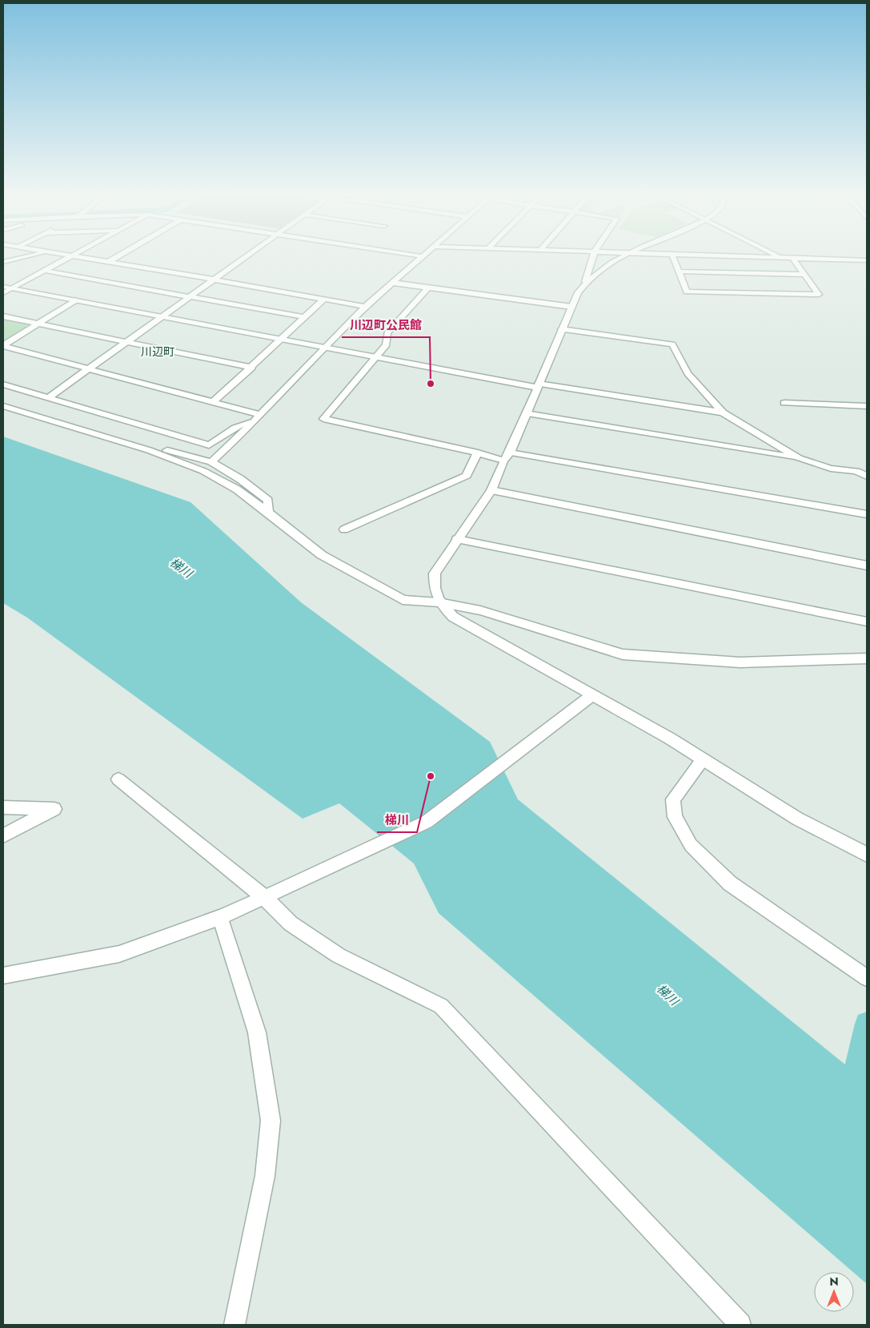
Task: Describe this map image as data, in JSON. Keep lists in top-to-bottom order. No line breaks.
{"districts":["川辺町"],"water":["梯川"],"places":["川辺町公民館","梯川"],"north":"top"}
